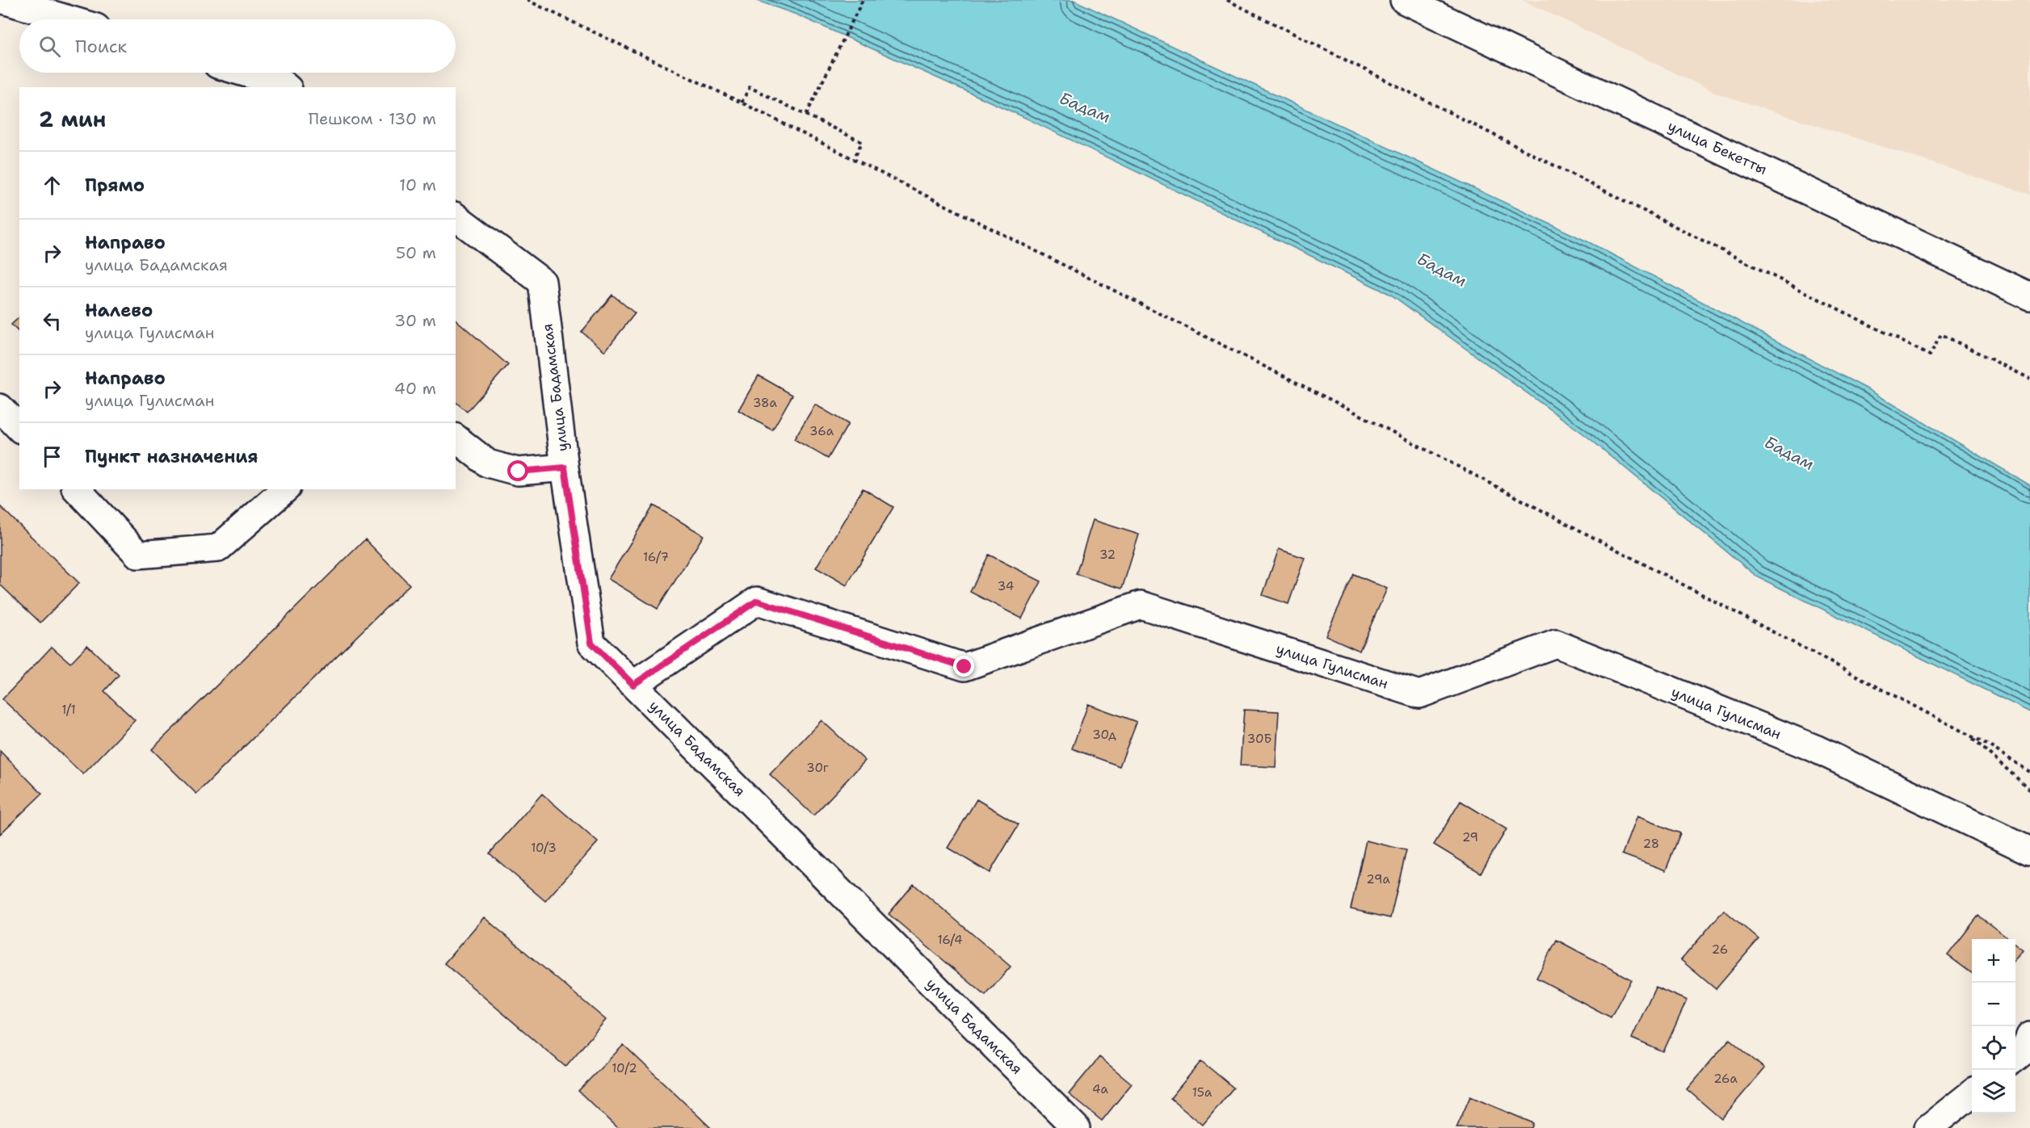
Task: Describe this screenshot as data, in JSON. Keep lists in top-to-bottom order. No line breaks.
{"streets":{"street":["улица Бекетты","улица Бадамская","улица Гулисман"]},"crossings":[["улица Бадамская","улица Гулисман"]],"water":["Бадам"],"house_numbers":["38а","36а","32","16/7","34","1/1","30д","30Б","30г","29","28","10/3","29а","16/4","26","10/2","26а","4а","15а"],"page":{"search":"Поиск","heading":["2 мин","Пешком · 130 m"],"list":[["Прямо","10 m"],["Направо","улица Бадамская","50 m"],["Налево","улица Гулисман","30 m"],["Направо","улица Гулисман","40 m"],"Пункт назначения"],"map_buttons":["+","−"]}}
